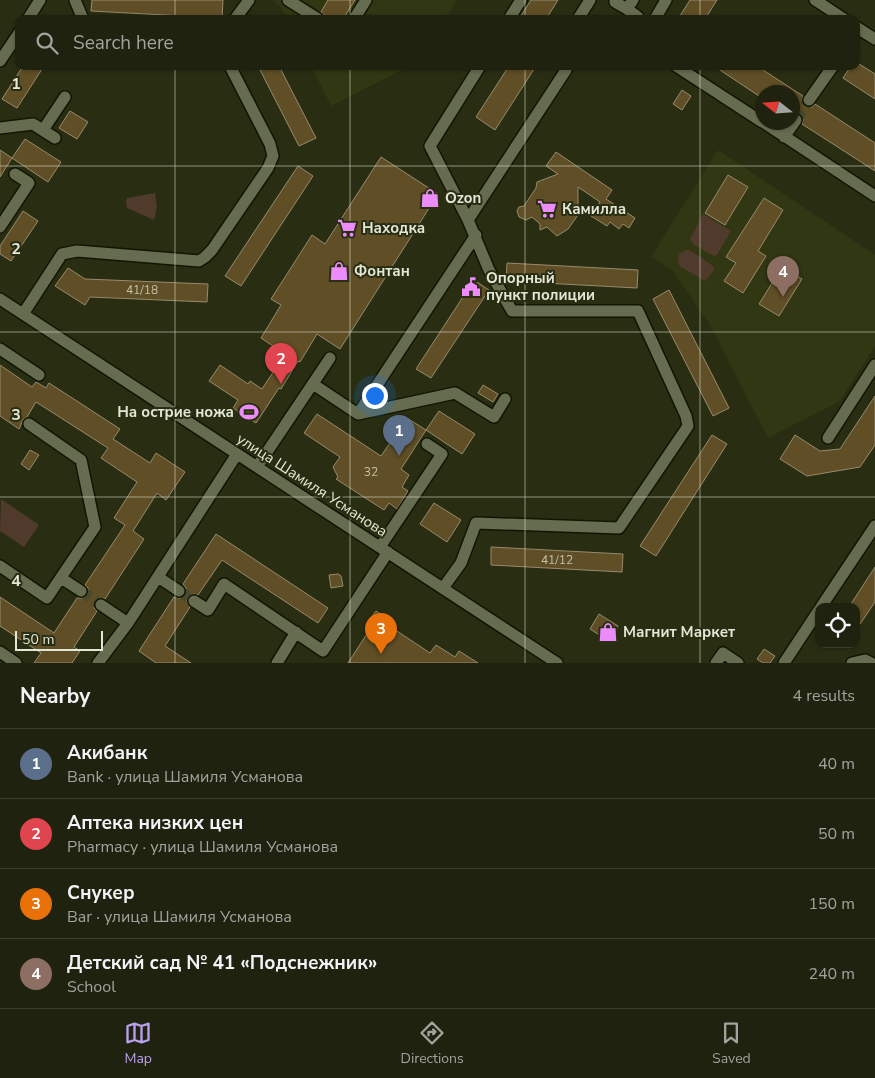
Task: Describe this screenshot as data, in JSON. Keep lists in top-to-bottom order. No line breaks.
{"streets":{"street":["улица Шамиля Усманова"]},"places":{"shop":["Ozon","Фонтан","Магнит Маркет"],"supermarket":["Камилла","Находка"],"public building":["Опорный пункт полиции"],"sports":["На острие ножа"]},"house_numbers":["41/18","32","41/12"],"scale_bar":"50 m","north":"left","page":{"search":"Search here","pins":["4","2","1","3"],"scale":"50 m","heading":["Nearby","4 results"],"list":[{"mark":"1","name":"Акибанк","note":"Bank · улица Шамиля Усманова","value":"40 m"},{"mark":"2","name":"Аптека низких цен","note":"Pharmacy · улица Шамиля Усманова","value":"50 m"},{"mark":"3","name":"Снукер","note":"Bar · улица Шамиля Усманова","value":"150 m"},{"mark":"4","name":"Детский сад № 41 «Подснежник»","note":"School","value":"240 m"}],"nav":["Map","Directions","Saved"]},"grid":{"rows":["1","2","3","4"]}}
